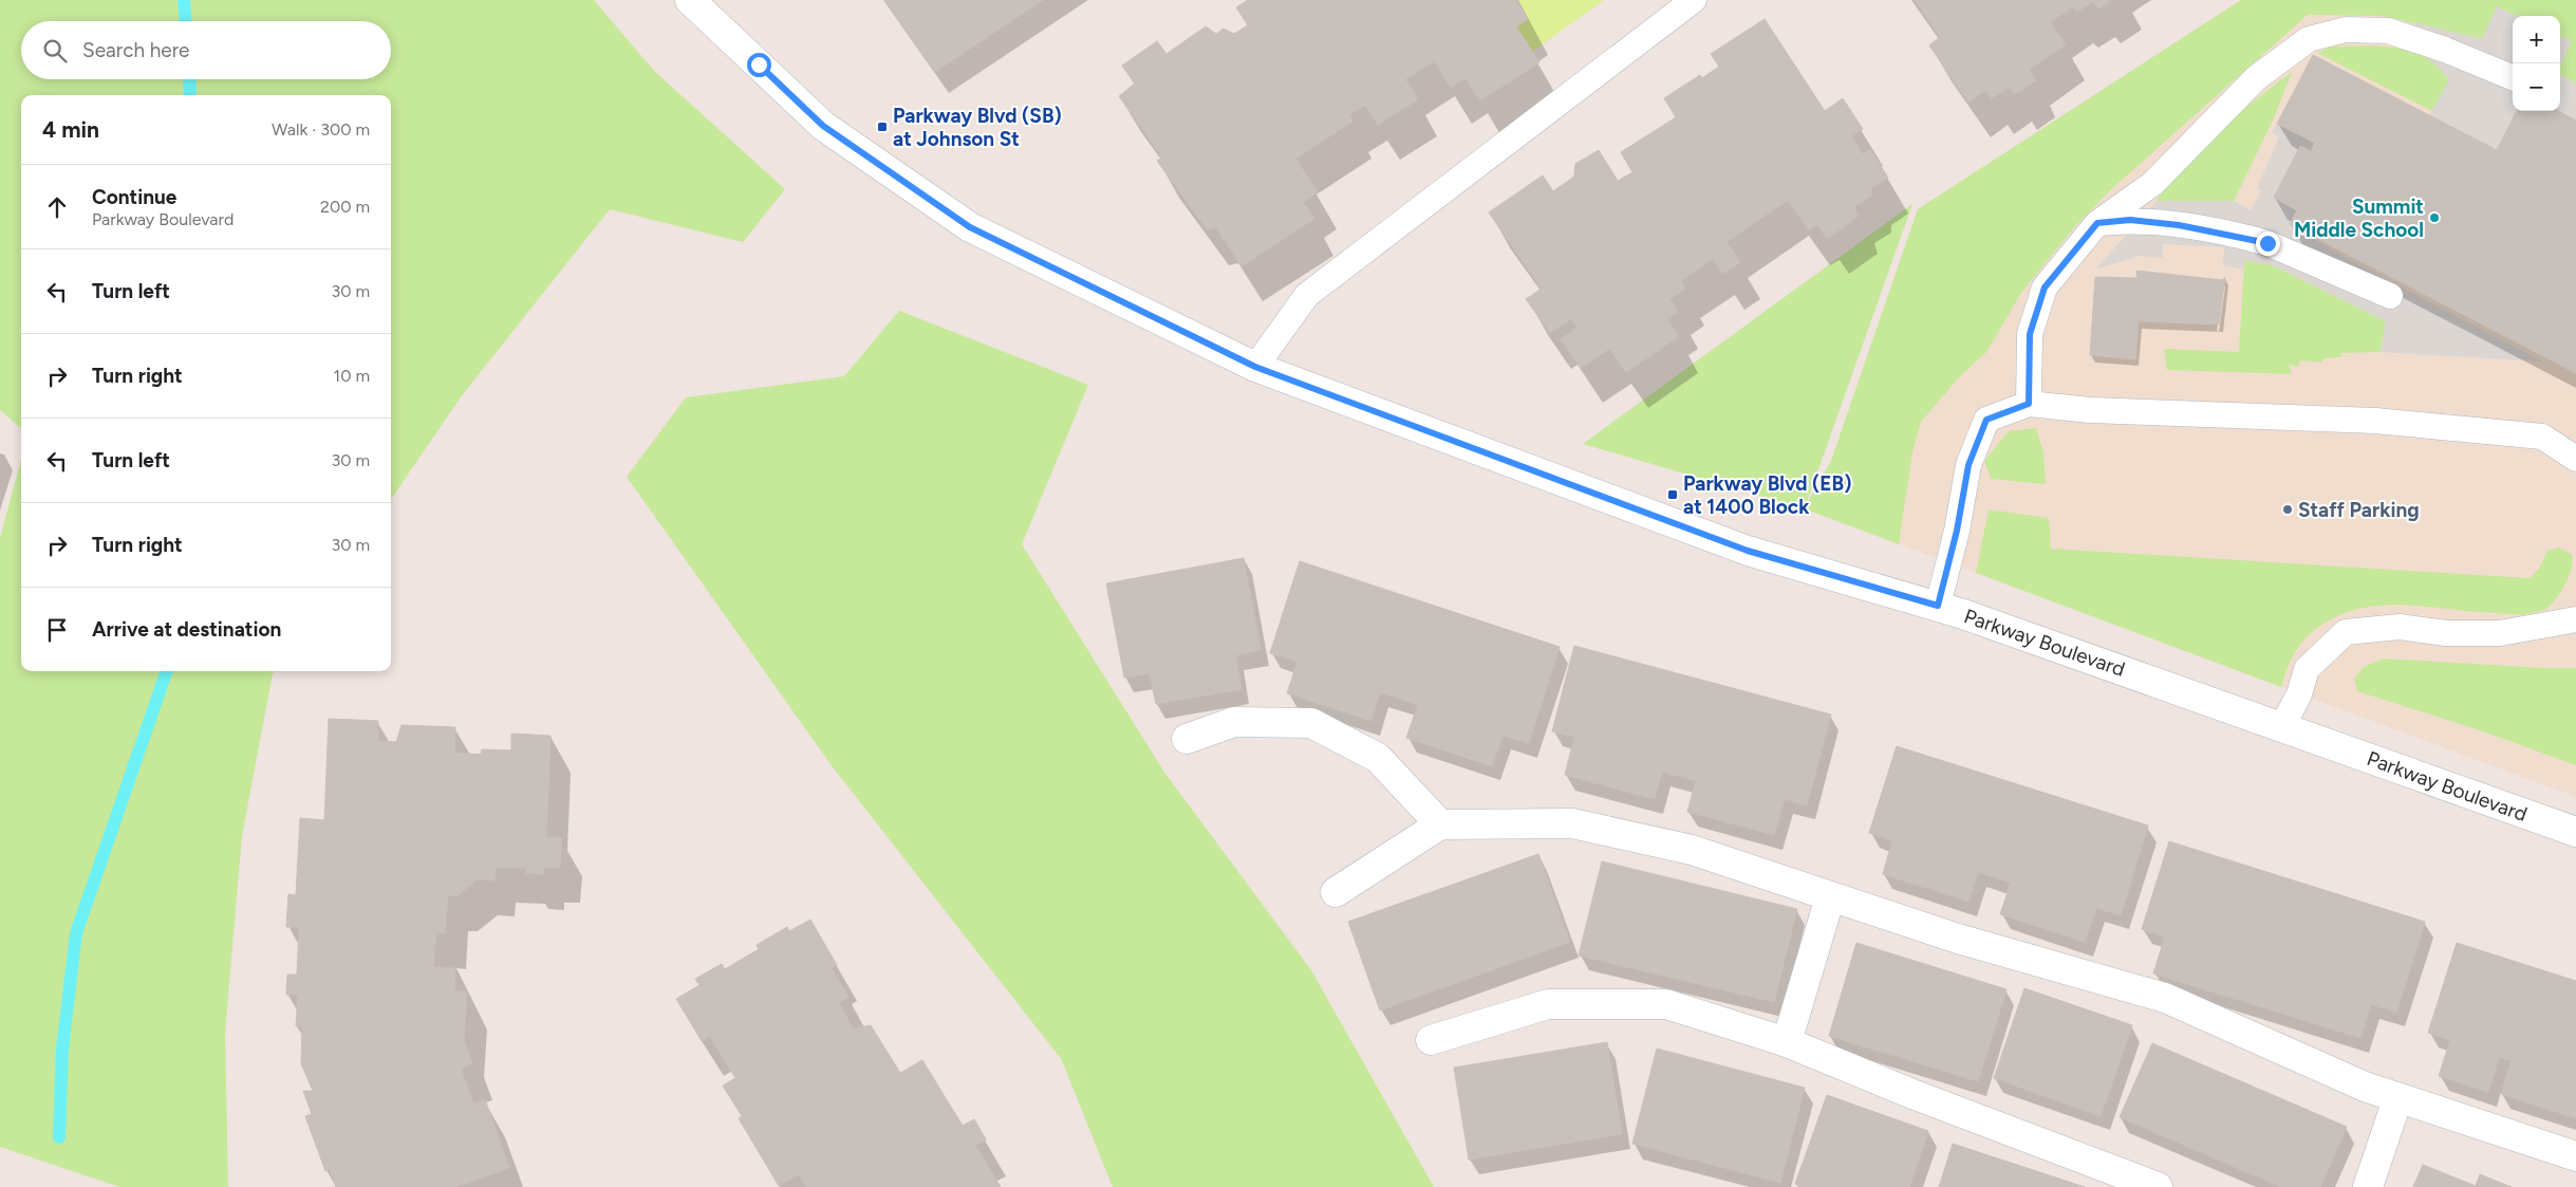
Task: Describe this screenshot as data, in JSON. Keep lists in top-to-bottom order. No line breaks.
{"streets":{"street":["Parkway Boulevard"]},"places":{"transit":["Parkway Blvd (SB) at Johnson St","Parkway Blvd (EB) at 1400 Block"],"other":["Summit Middle School","Staff Parking"]},"page":{"map_buttons":["+","−"],"search":"Search here","heading":["4 min","Walk · 300 m"],"list":[["Continue","Parkway Boulevard","200 m"],["Turn left","30 m"],["Turn right","10 m"],["Turn left","30 m"],["Turn right","30 m"],"Arrive at destination"]}}
